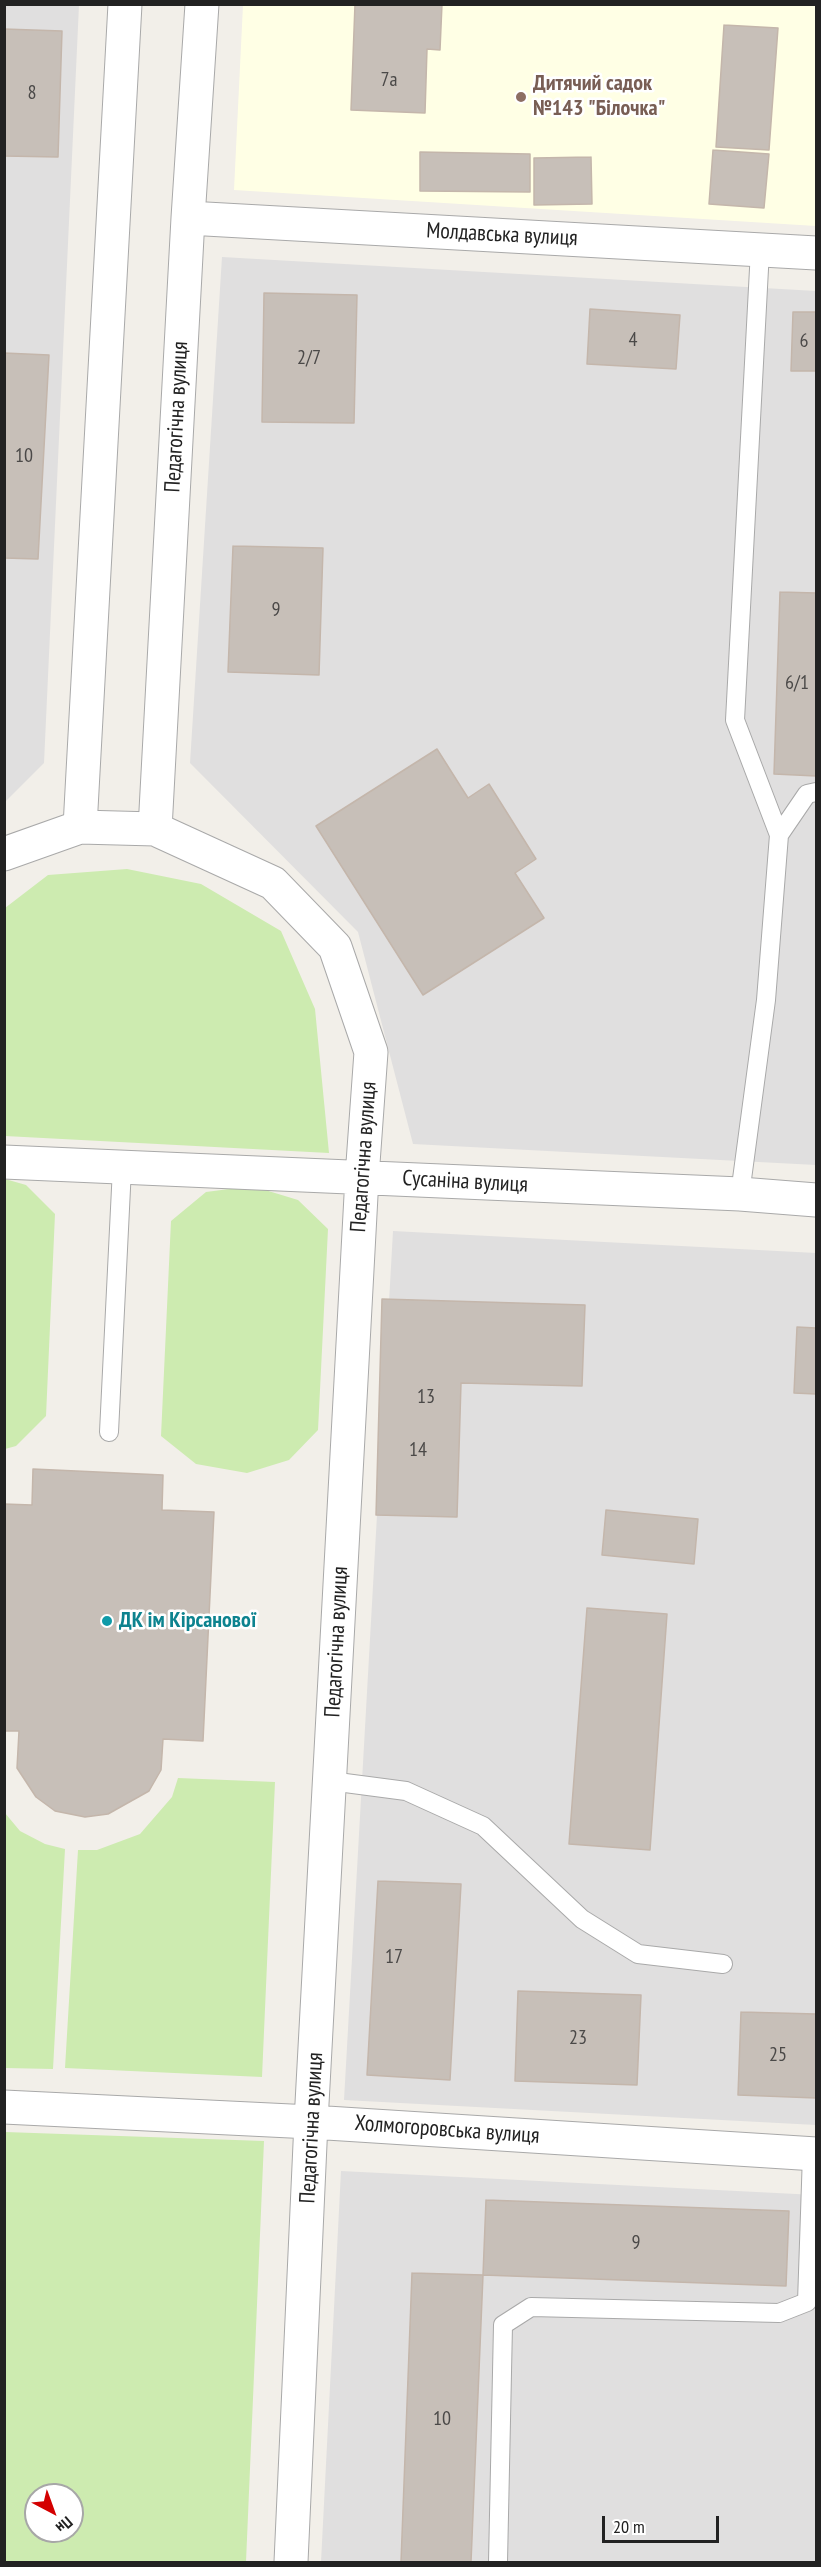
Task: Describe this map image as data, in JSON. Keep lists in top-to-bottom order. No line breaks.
{"streets":{"street":["Молдавська вулиця","Педагогічна вулиця","Сусаніна вулиця","Холмогоровська вулиця"]},"crossings":[["Молдавська вулиця","Педагогічна вулиця"],["Педагогічна вулиця","Сусаніна вулиця"],["Педагогічна вулиця","Холмогоровська вулиця"]],"places":["Дитячий садок №143 \"Білочка\"","ДК ім Кірсанової"],"house_numbers":["7а","8","4","6","2/7","10","9","6/1","13","14","17","23","25","9","10"],"scale_bar":"20 m","north":"bottom right"}
